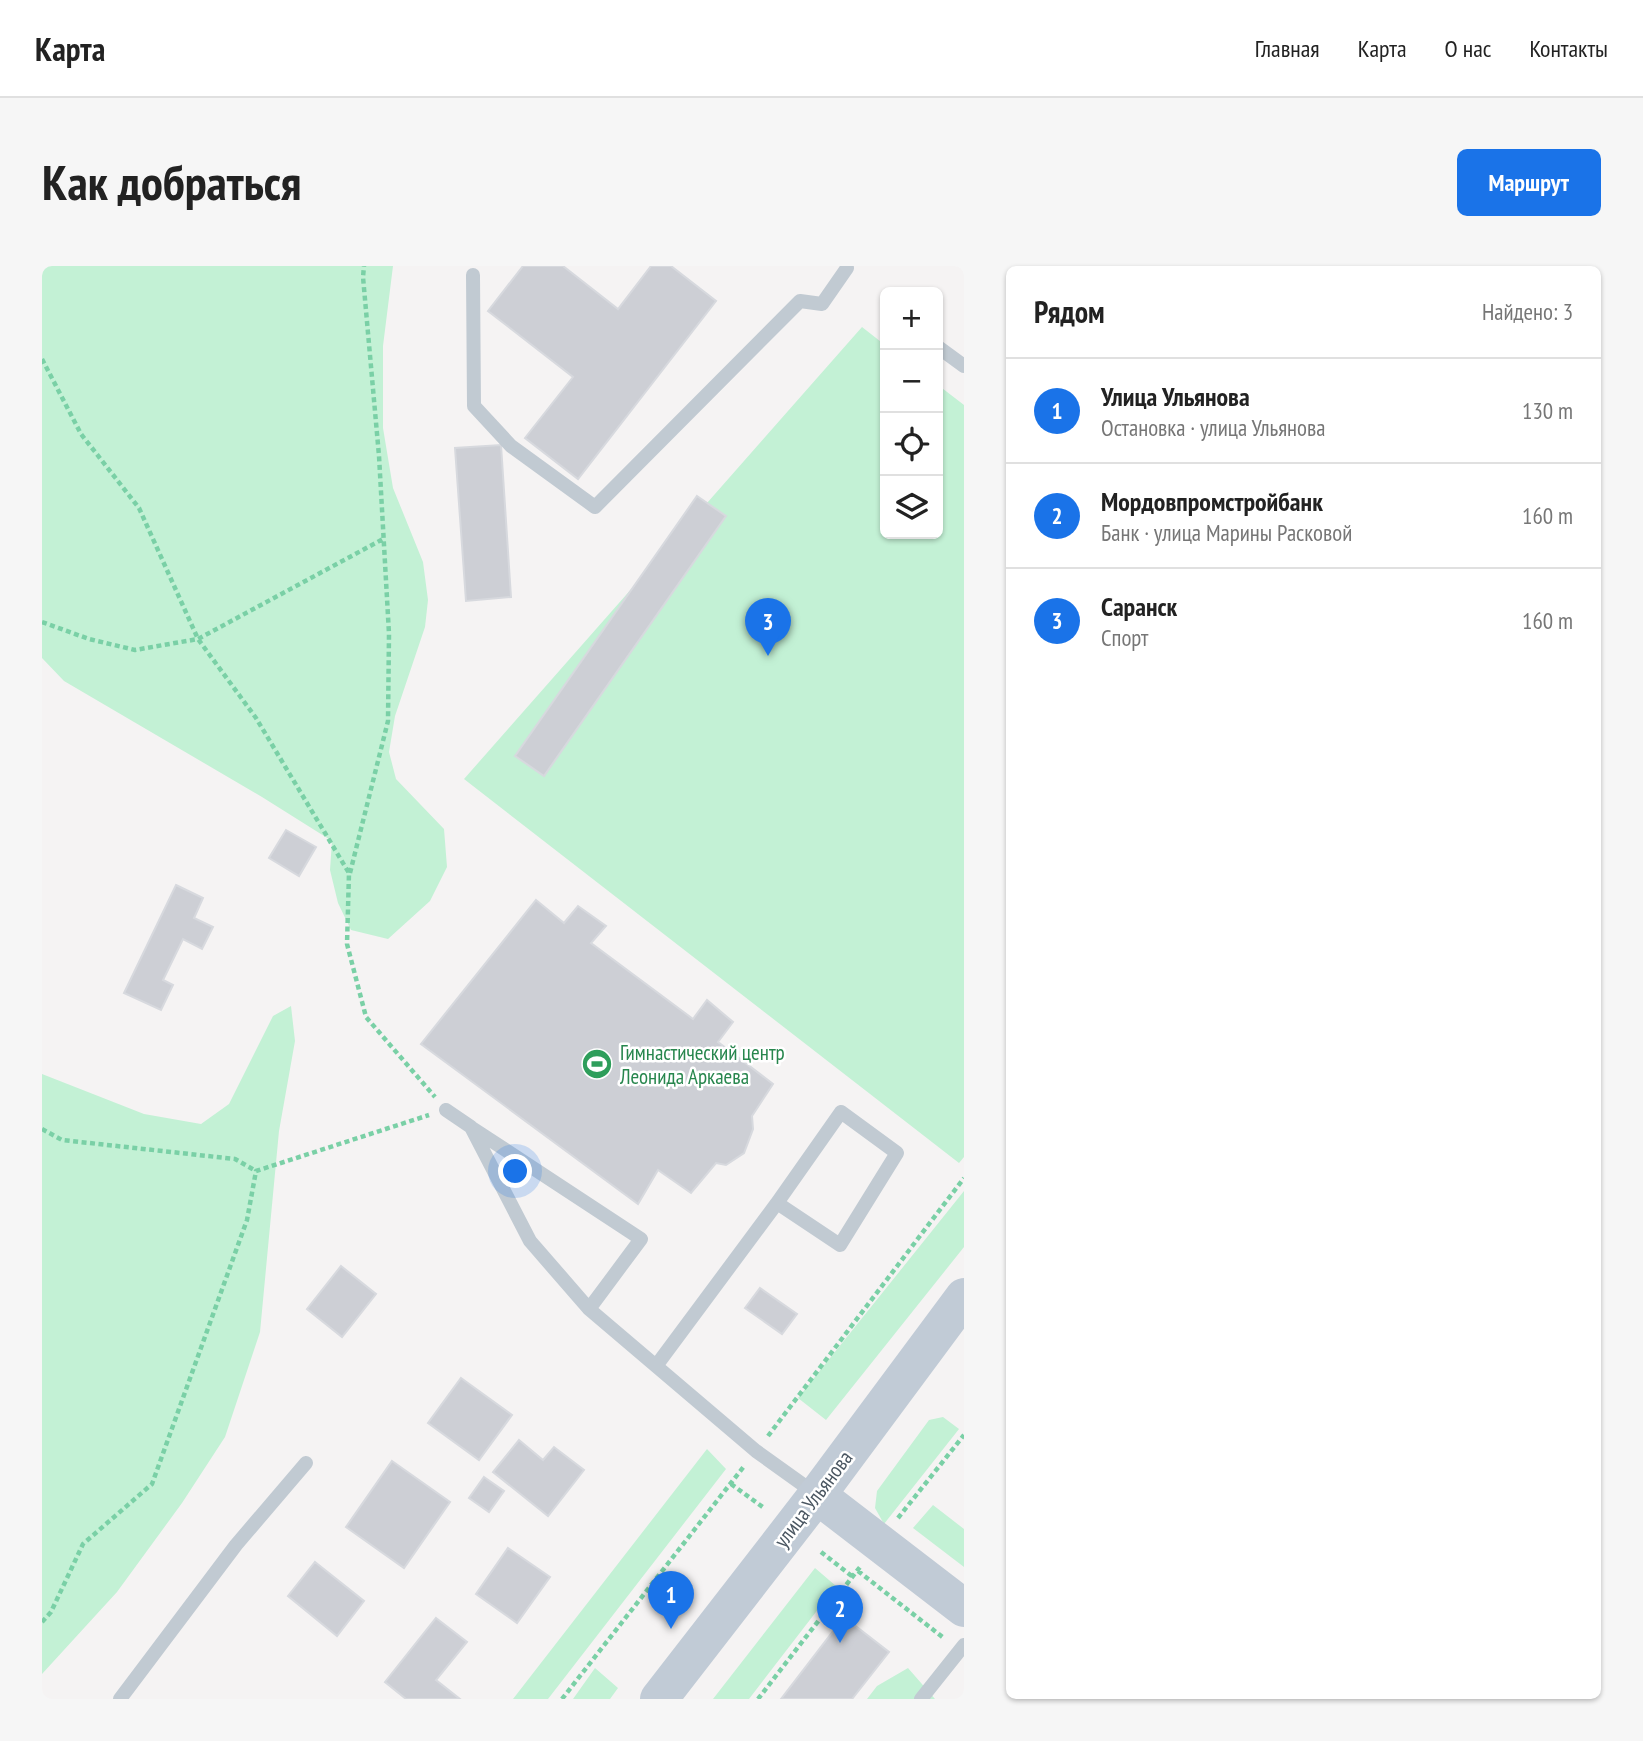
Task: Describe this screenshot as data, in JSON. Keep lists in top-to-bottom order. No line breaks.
{"streets":{"main road":["улица Ульянова"]},"places":{"sports":["Гимнастический центр Леонида Аркаева"]},"page":{"header":"Карта","nav":["Главная","Карта","О нас","Контакты"],"buttons":"Маршрут","title":"Как добраться","heading":["Рядом","Найдено: 3"],"map_buttons":["+","−"],"list":[{"mark":"1","name":"Улица Ульянова","note":"Остановка · улица Ульянова","value":"130 m"},{"mark":"2","name":"Мордовпромстройбанк","note":"Банк · улица Марины Расковой","value":"160 m"},{"mark":"3","name":"Саранск","note":"Спорт","value":"160 m"}],"pins":["3","1","2"]}}
